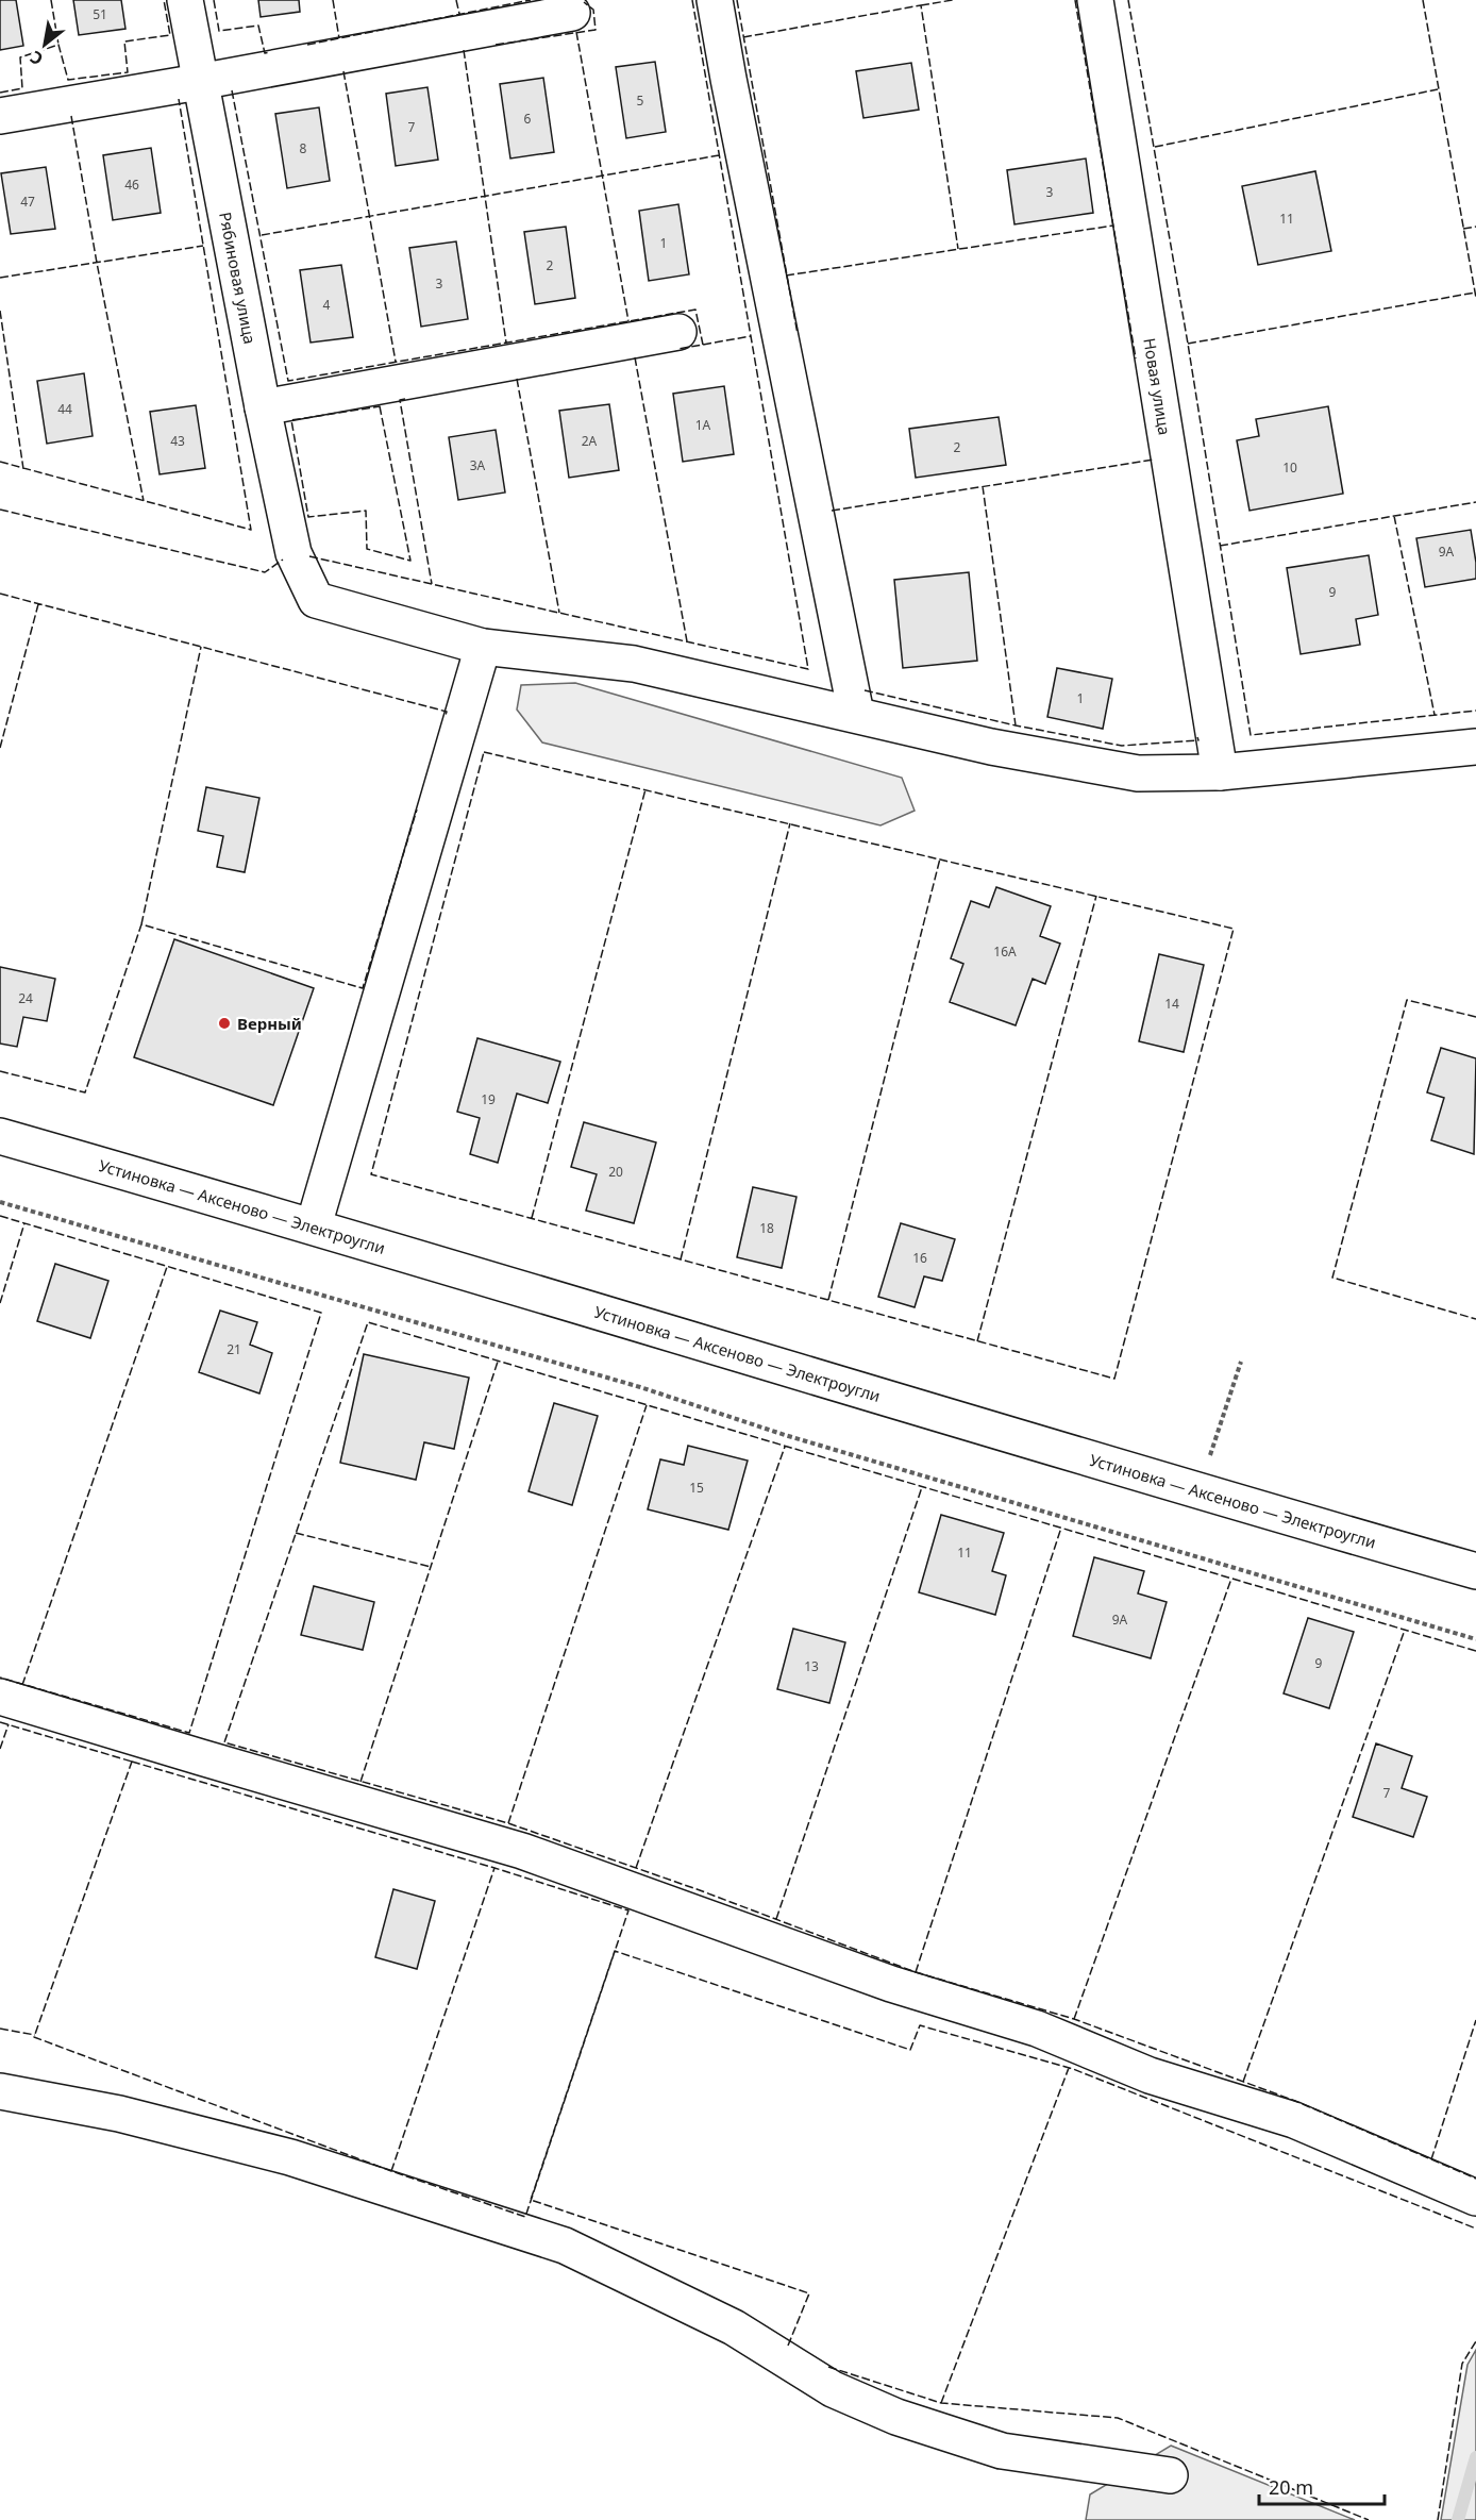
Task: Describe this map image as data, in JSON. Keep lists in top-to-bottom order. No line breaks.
{"streets":{"street":["Рябиновая улица","Новая улица","Устиновка — Аксеново — Электроугли"]},"crossings":[["Рябиновая улица","Новая улица"]],"places":["Верный"],"house_numbers":["51","5","6","7","8","46","3","47","11","1","2","3","4","44","1А","43","2А","2","3А","10","9А","9","1","16А","24","14","19","20","18","16","21","15","11","9А","9","13","7"],"scale_bar":"20 m","north":"bottom left"}
